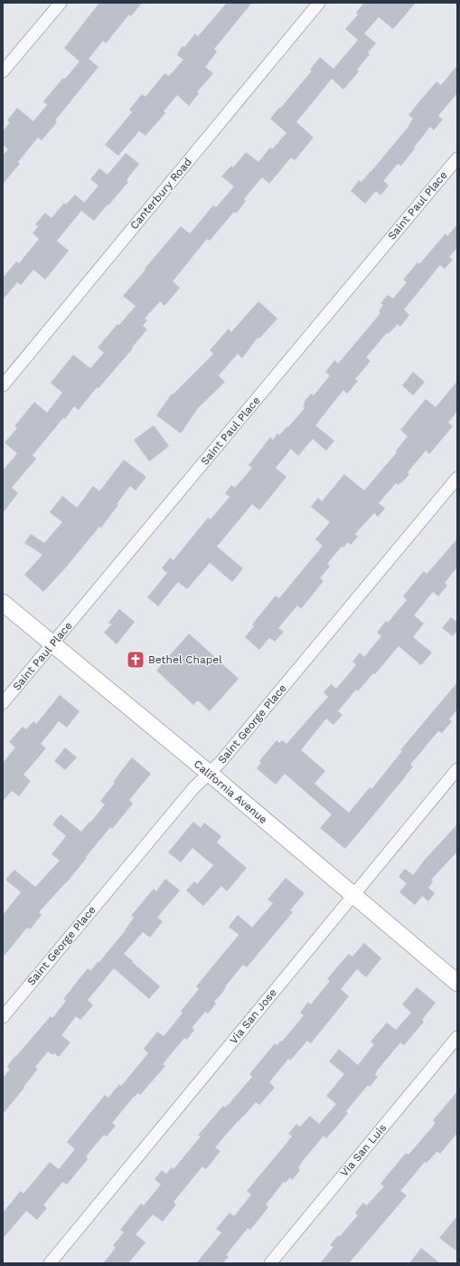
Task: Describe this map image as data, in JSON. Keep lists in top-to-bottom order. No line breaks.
{"streets":{"main road":["California Avenue"],"street":["Canterbury Road","Saint Paul Place","Saint George Place","Via San Jose","Via San Luis"]},"crossings":[["Saint Paul Place","California Avenue"],["Saint George Place","California Avenue"],["California Avenue","Via San Jose"]],"places":{"church":["Bethel Chapel"]}}
